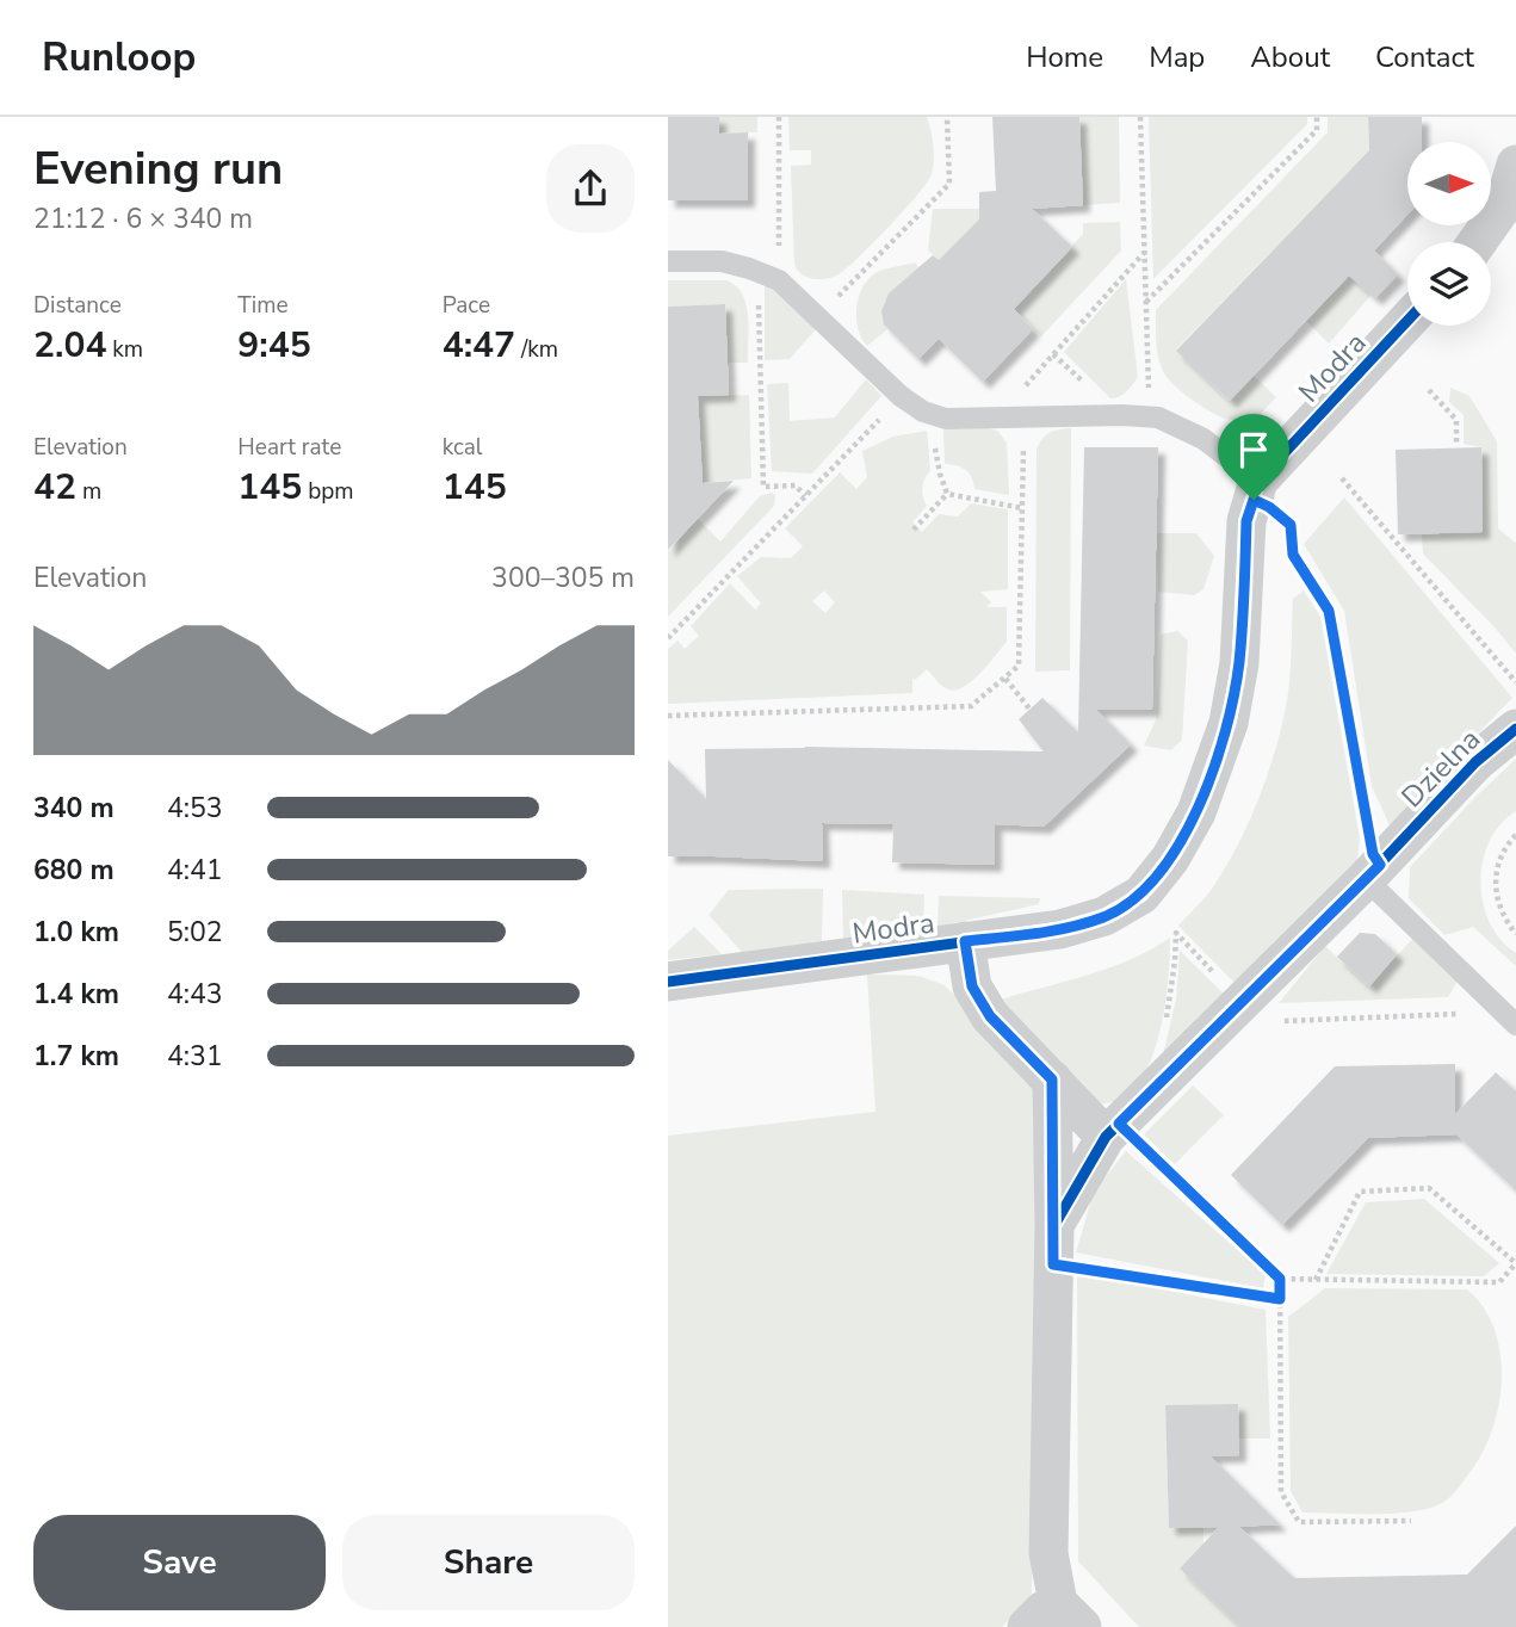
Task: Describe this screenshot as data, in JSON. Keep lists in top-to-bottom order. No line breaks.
{"streets":{"street":["Modra","Dzielna"]},"north":"right","page":{"header":"Runloop","nav":["Home","Map","About","Contact"],"heading":["Evening run","21:12 · 6 × 340 m"],"stats":[["Distance","2.04 km"],["Time","9:45"],["Pace","4:47 /km"],["Elevation","42 m"],["Heart rate","145 bpm"],["kcal","145"]],"chart":["Elevation","300–305 m"],"list":[{"name":"340 m","note":"4:53"},{"name":"680 m","note":"4:41"},{"name":"1.0 km","note":"5:02"},{"name":"1.4 km","note":"4:43"},{"name":"1.7 km","note":"4:31"}],"buttons":["Save","Share"]}}
